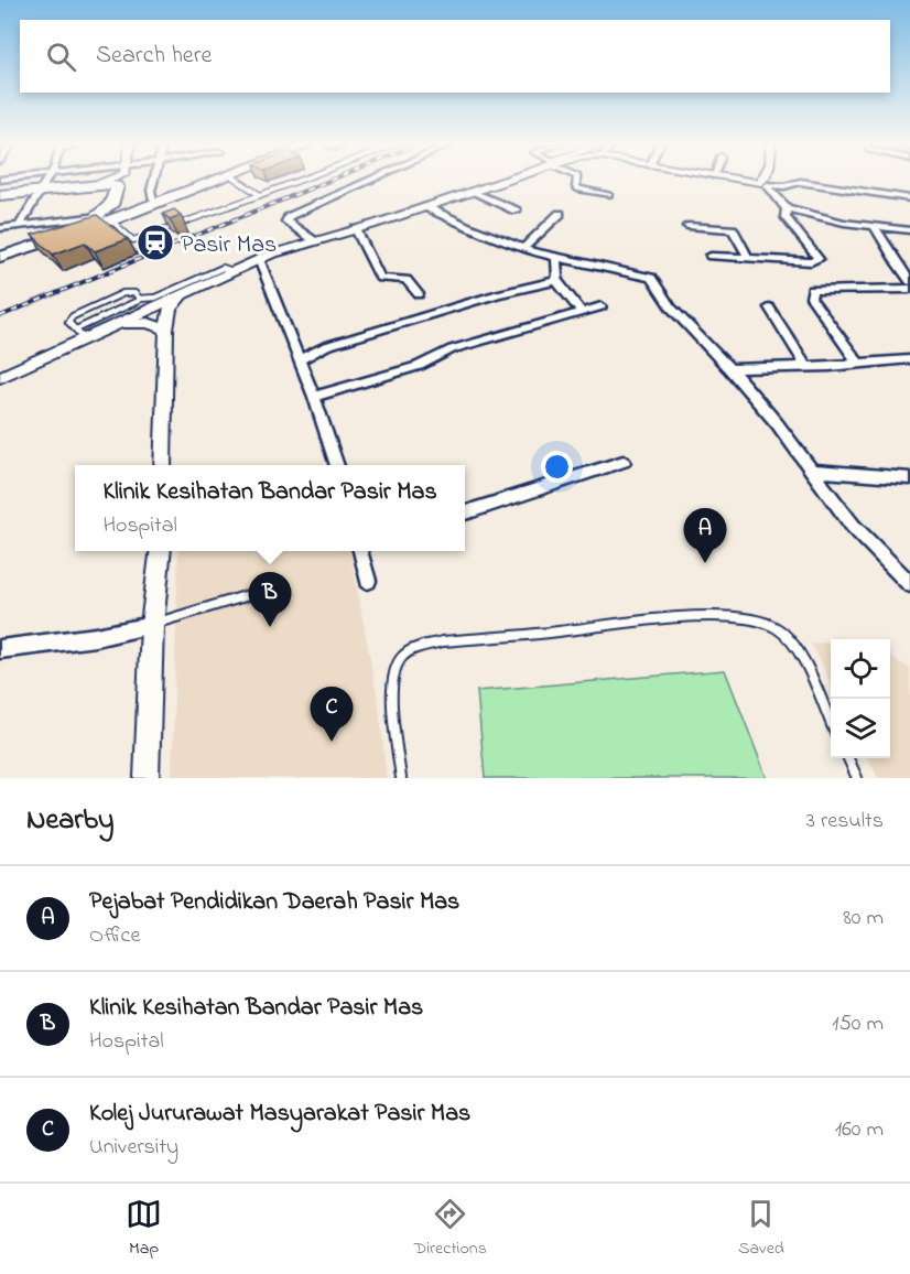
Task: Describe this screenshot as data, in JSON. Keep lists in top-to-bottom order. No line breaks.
{"places":{"station":["Pasir Mas"]},"page":{"search":"Search here","popup":["Klinik Kesihatan Bandar Pasir Mas","Hospital"],"pins":["A","B","C"],"heading":["Nearby","3 results"],"list":[{"mark":"A","name":"Pejabat Pendidikan Daerah Pasir Mas","note":"Office","value":"80 m"},{"mark":"B","name":"Klinik Kesihatan Bandar Pasir Mas","note":"Hospital","value":"150 m"},{"mark":"C","name":"Kolej Jururawat Masyarakat Pasir Mas","note":"University","value":"160 m"}],"nav":["Map","Directions","Saved"]}}
